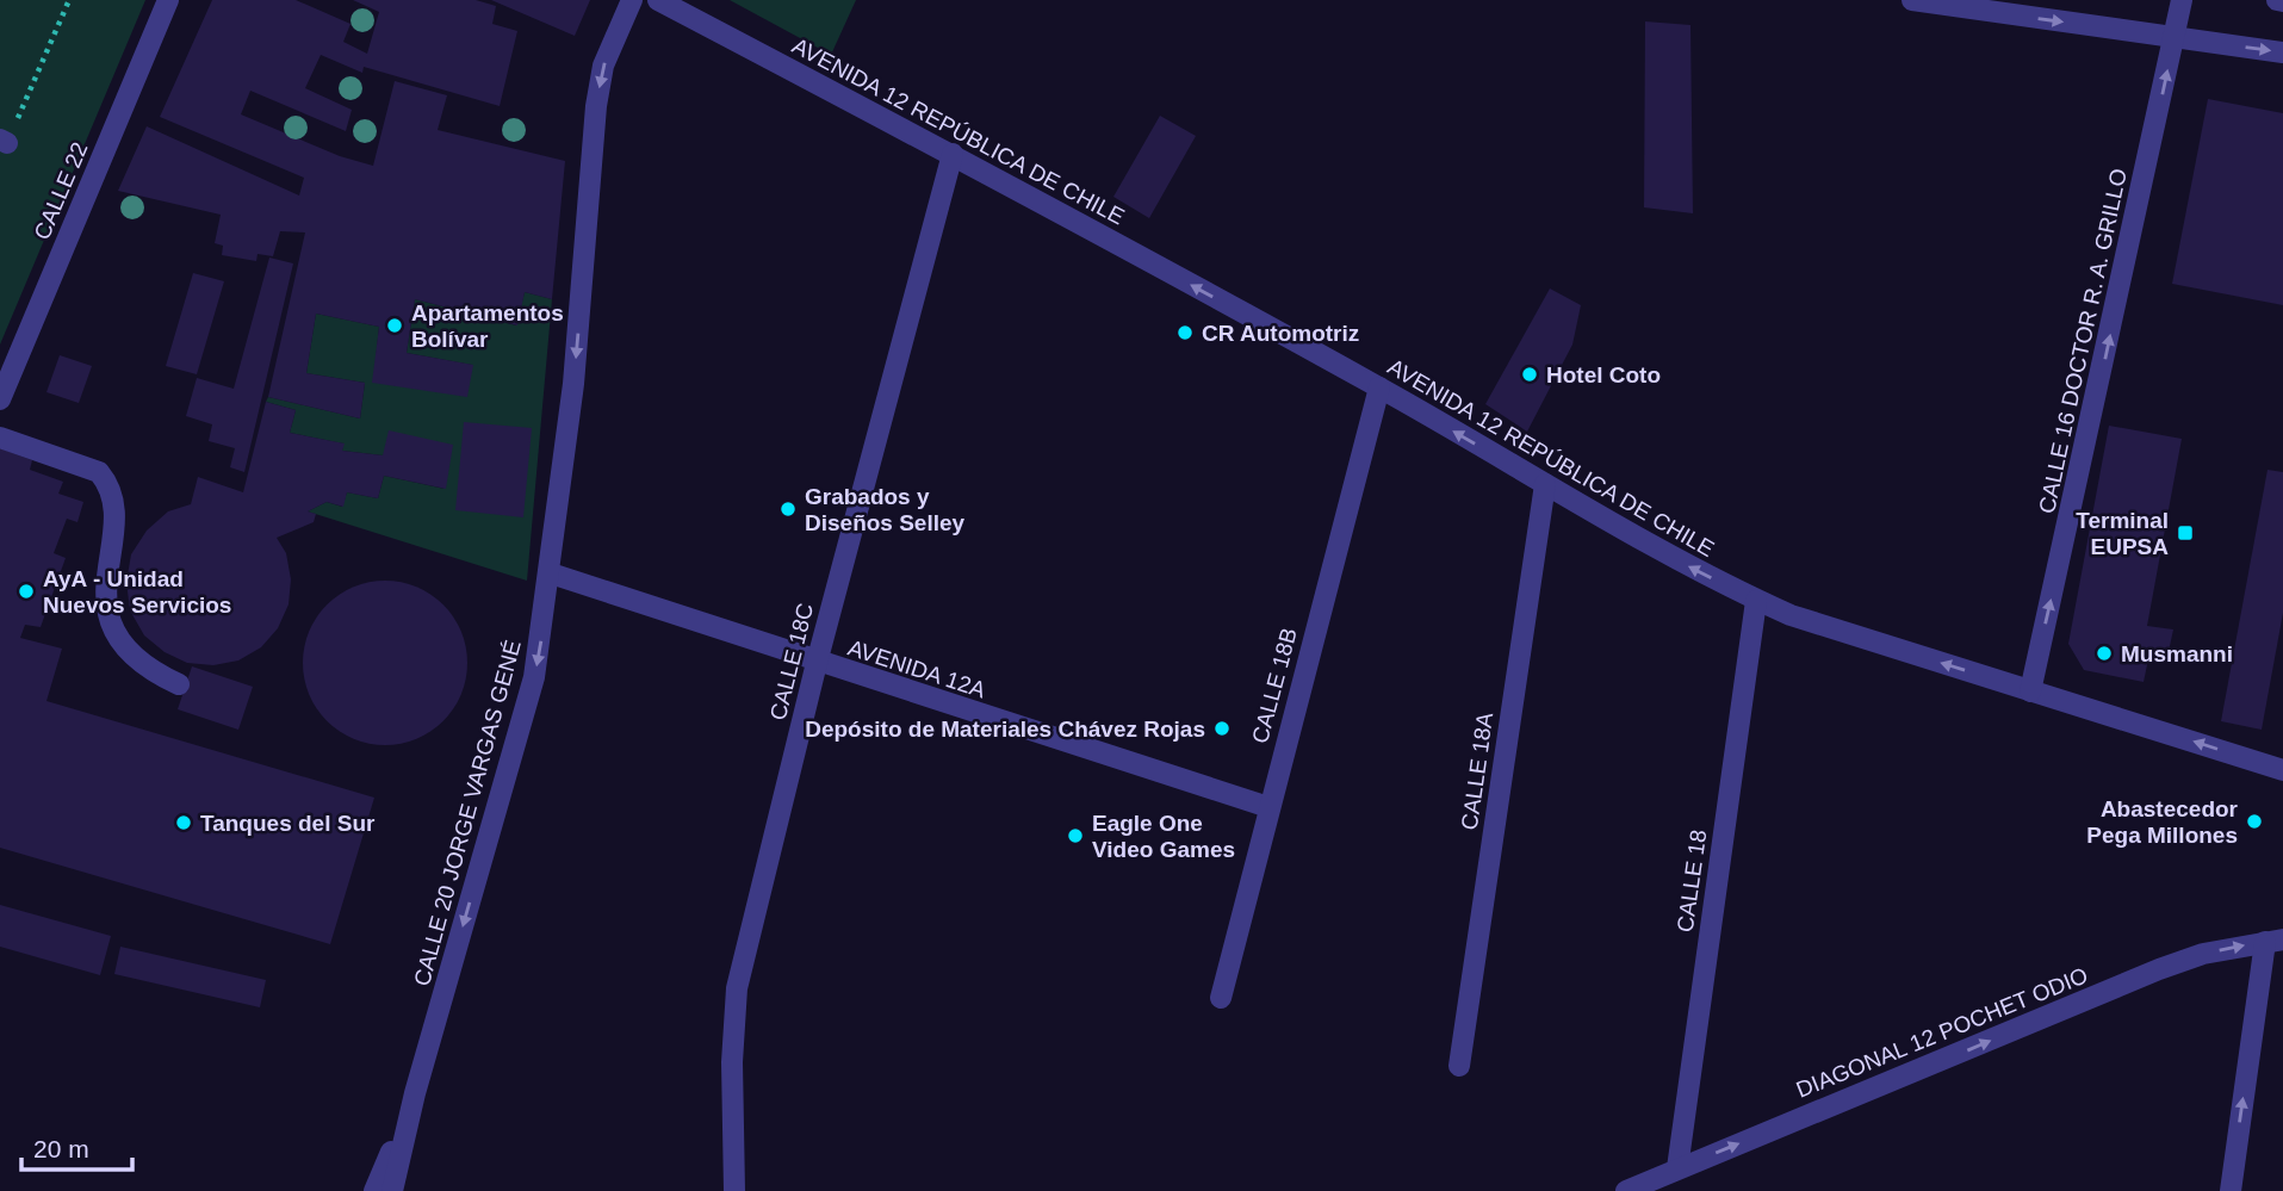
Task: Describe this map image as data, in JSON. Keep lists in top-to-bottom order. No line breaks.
{"streets":{"street":["AVENIDA 12 REPÚBLICA DE CHILE","CALLE 22","CALLE 16 DOCTOR R. A. GRILLO","CALLE 18C","AVENIDA 12A","CALLE 18B","CALLE 18A","CALLE 20 JORGE VARGAS GENÉ","CALLE 18","DIAGONAL 12 POCHET ODIO"]},"crossings":[["AVENIDA 12 REPÚBLICA DE CHILE","CALLE 16 DOCTOR R. A. GRILLO"],["AVENIDA 12 REPÚBLICA DE CHILE","CALLE 18C"],["AVENIDA 12 REPÚBLICA DE CHILE","CALLE 18B"],["AVENIDA 12 REPÚBLICA DE CHILE","CALLE 18A"],["AVENIDA 12 REPÚBLICA DE CHILE","CALLE 18"],["CALLE 18C","AVENIDA 12A"],["AVENIDA 12A","CALLE 18B"],["AVENIDA 12A","CALLE 20 JORGE VARGAS GENÉ"],["CALLE 18","DIAGONAL 12 POCHET ODIO"]],"one_way":["AVENIDA 12 REPÚBLICA DE CHILE","CALLE 16 DOCTOR R. A. GRILLO","CALLE 20 JORGE VARGAS GENÉ","DIAGONAL 12 POCHET ODIO"],"places":{"other":["Apartamentos Bolívar","CR Automotriz","Hotel Coto","Grabados y Diseños Selley","AyA - Unidad Nuevos Servicios","Musmanni","Depósito de Materiales Chávez Rojas","Abastecedor Pega Millones","Tanques del Sur","Eagle One Video Games"],"transit":["Terminal EUPSA"]},"scale_bar":"20 m"}
